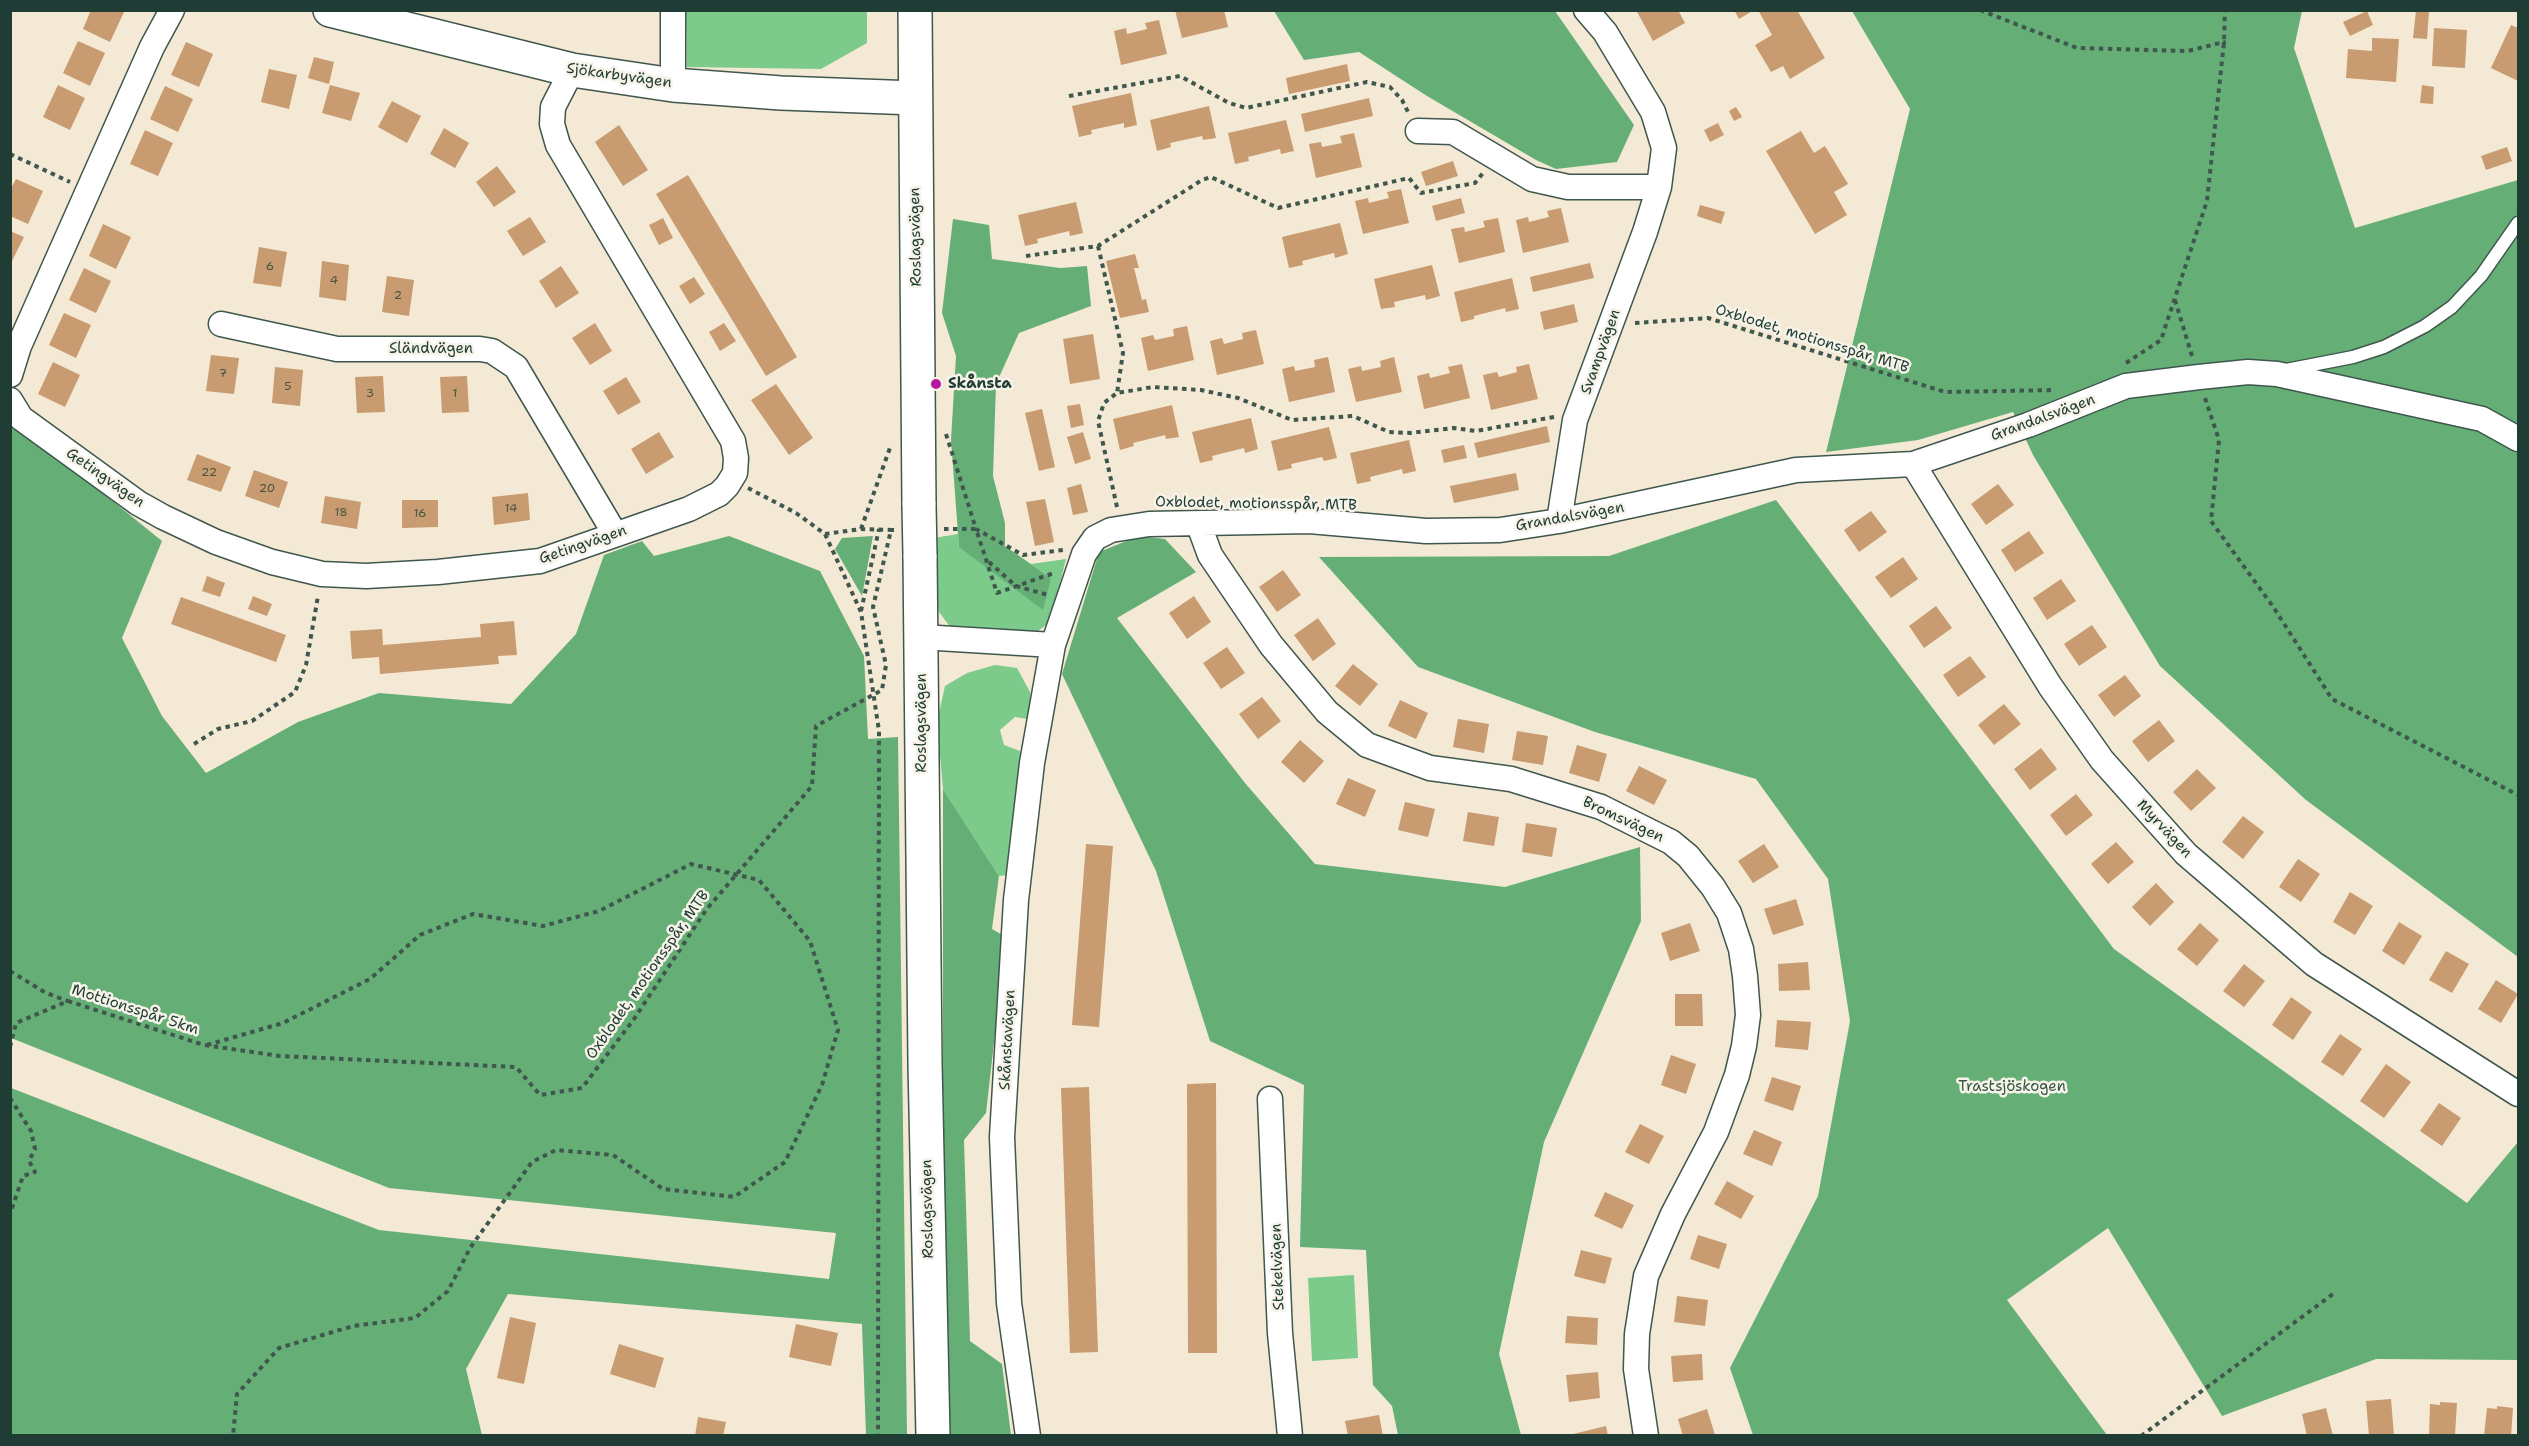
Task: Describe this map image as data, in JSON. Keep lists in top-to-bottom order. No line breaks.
{"streets":{"main road":["Sjökarbyvägen","Roslagsvägen"],"street":["Sländvägen","Svampvägen","Grandalsvägen","Getingvägen","Bromsvägen","Myrvägen","Skånstavägen","Stekelvägen"],"path":["Oxblodet, motionsspår, MTB","Mottionsspår 5km"]},"crossings":[["Sjökarbyvägen","Roslagsvägen"],["Oxblodet, motionsspår, MTB","Svampvägen"],["Oxblodet, motionsspår, MTB","Mottionsspår 5km"],["Sländvägen","Getingvägen"],["Svampvägen","Grandalsvägen"],["Grandalsvägen","Bromsvägen"],["Grandalsvägen","Myrvägen"],["Grandalsvägen","Skånstavägen"]],"parks":["Trastsjöskogen"],"places":["Skånsta"],"house_numbers":["6","4","2","7","5","3","1","22","20","14","18","16"]}
